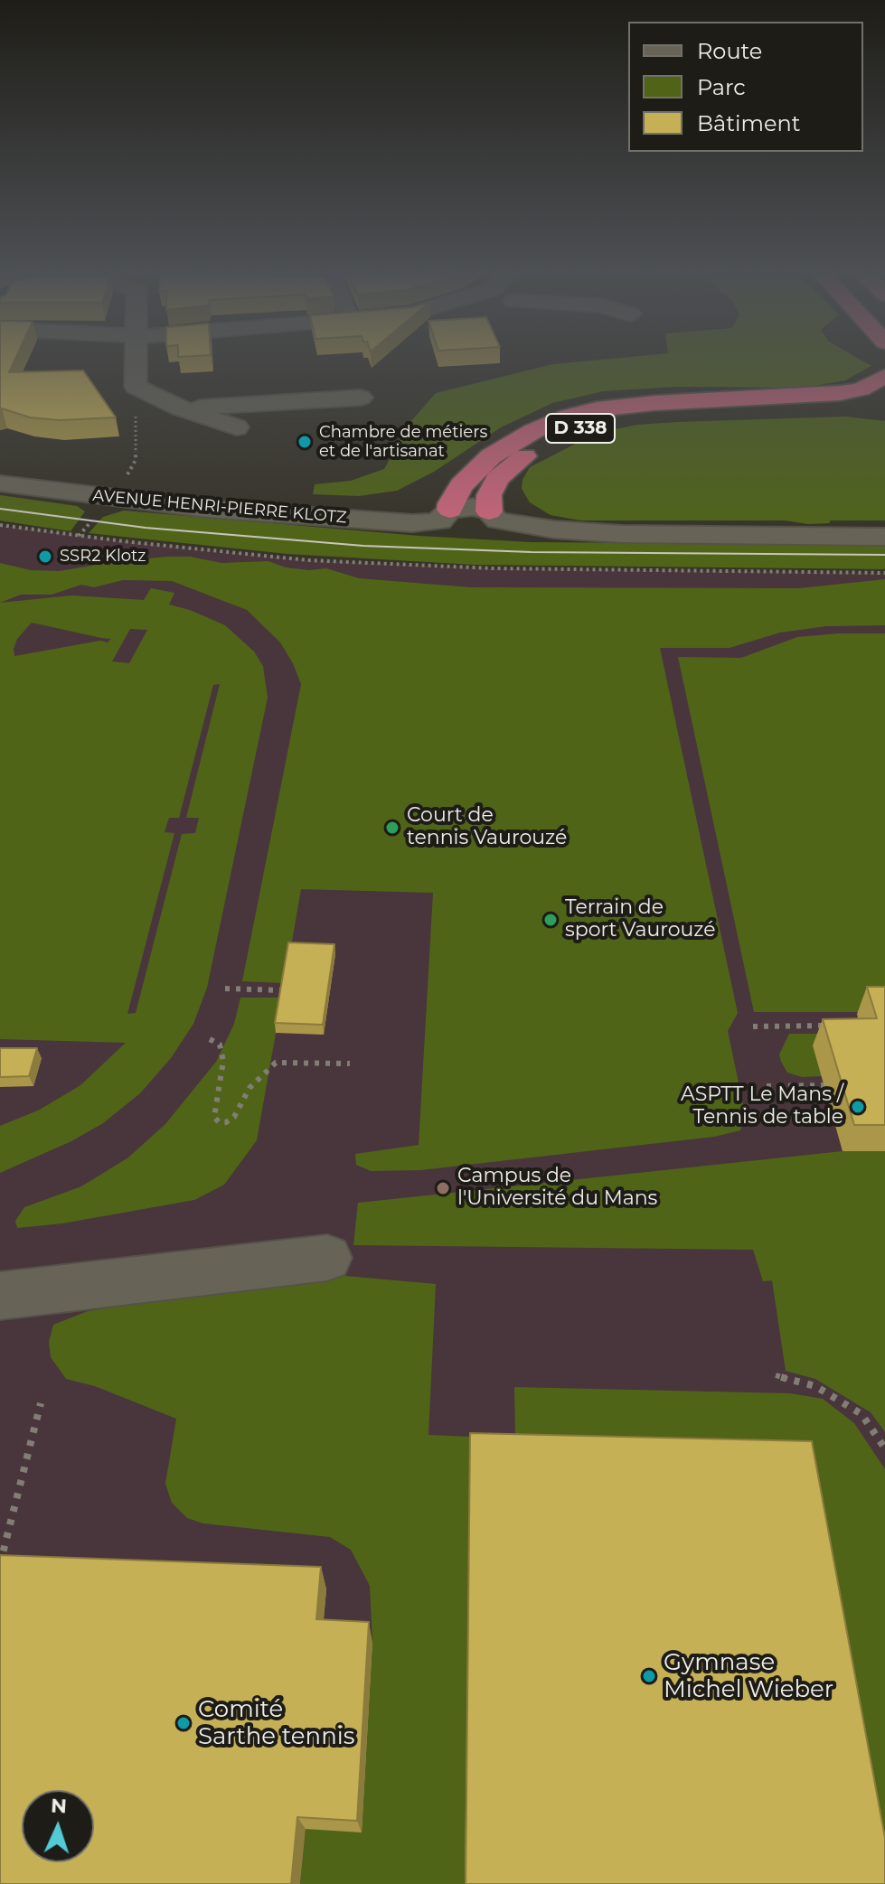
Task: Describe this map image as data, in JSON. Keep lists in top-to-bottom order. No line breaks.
{"streets":{"highway":["D 338"],"street":["AVENUE HENRI-PIERRE KLOTZ"]},"crossings":[["D 338","AVENUE HENRI-PIERRE KLOTZ"]],"places":["Chambre de métiers et de l'artisanat","SSR2 Klotz","Court de tennis Vaurouzé","Terrain de sport Vaurouzé","ASPTT Le Mans / Tennis de table","Campus de l'Université du Mans","Gymnase Michel Wieber","Comité Sarthe tennis"],"legend":["Route","Parc","Bâtiment"],"north":"top"}
